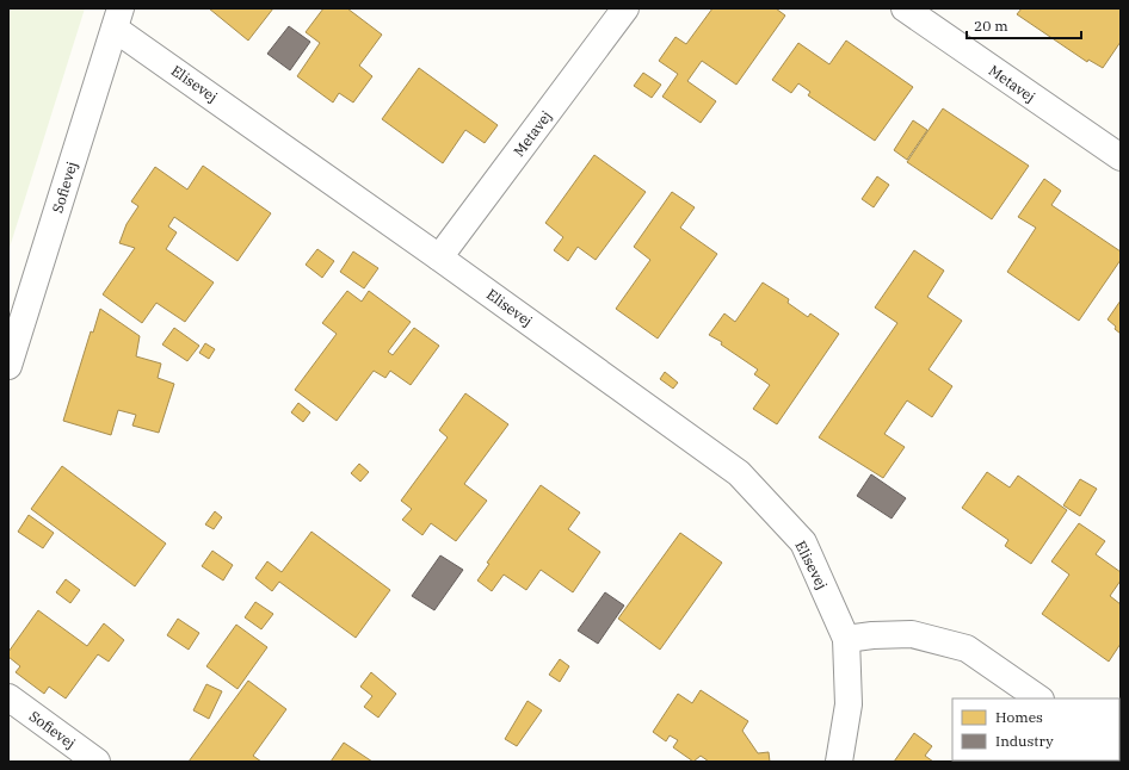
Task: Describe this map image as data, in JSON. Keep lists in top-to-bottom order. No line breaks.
{"streets":{"street":["Elisevej","Metavej","Sofievej"]},"crossings":[["Elisevej","Metavej"],["Elisevej","Sofievej"]],"legend":["Homes","Industry"],"scale_bar":"20 m"}
